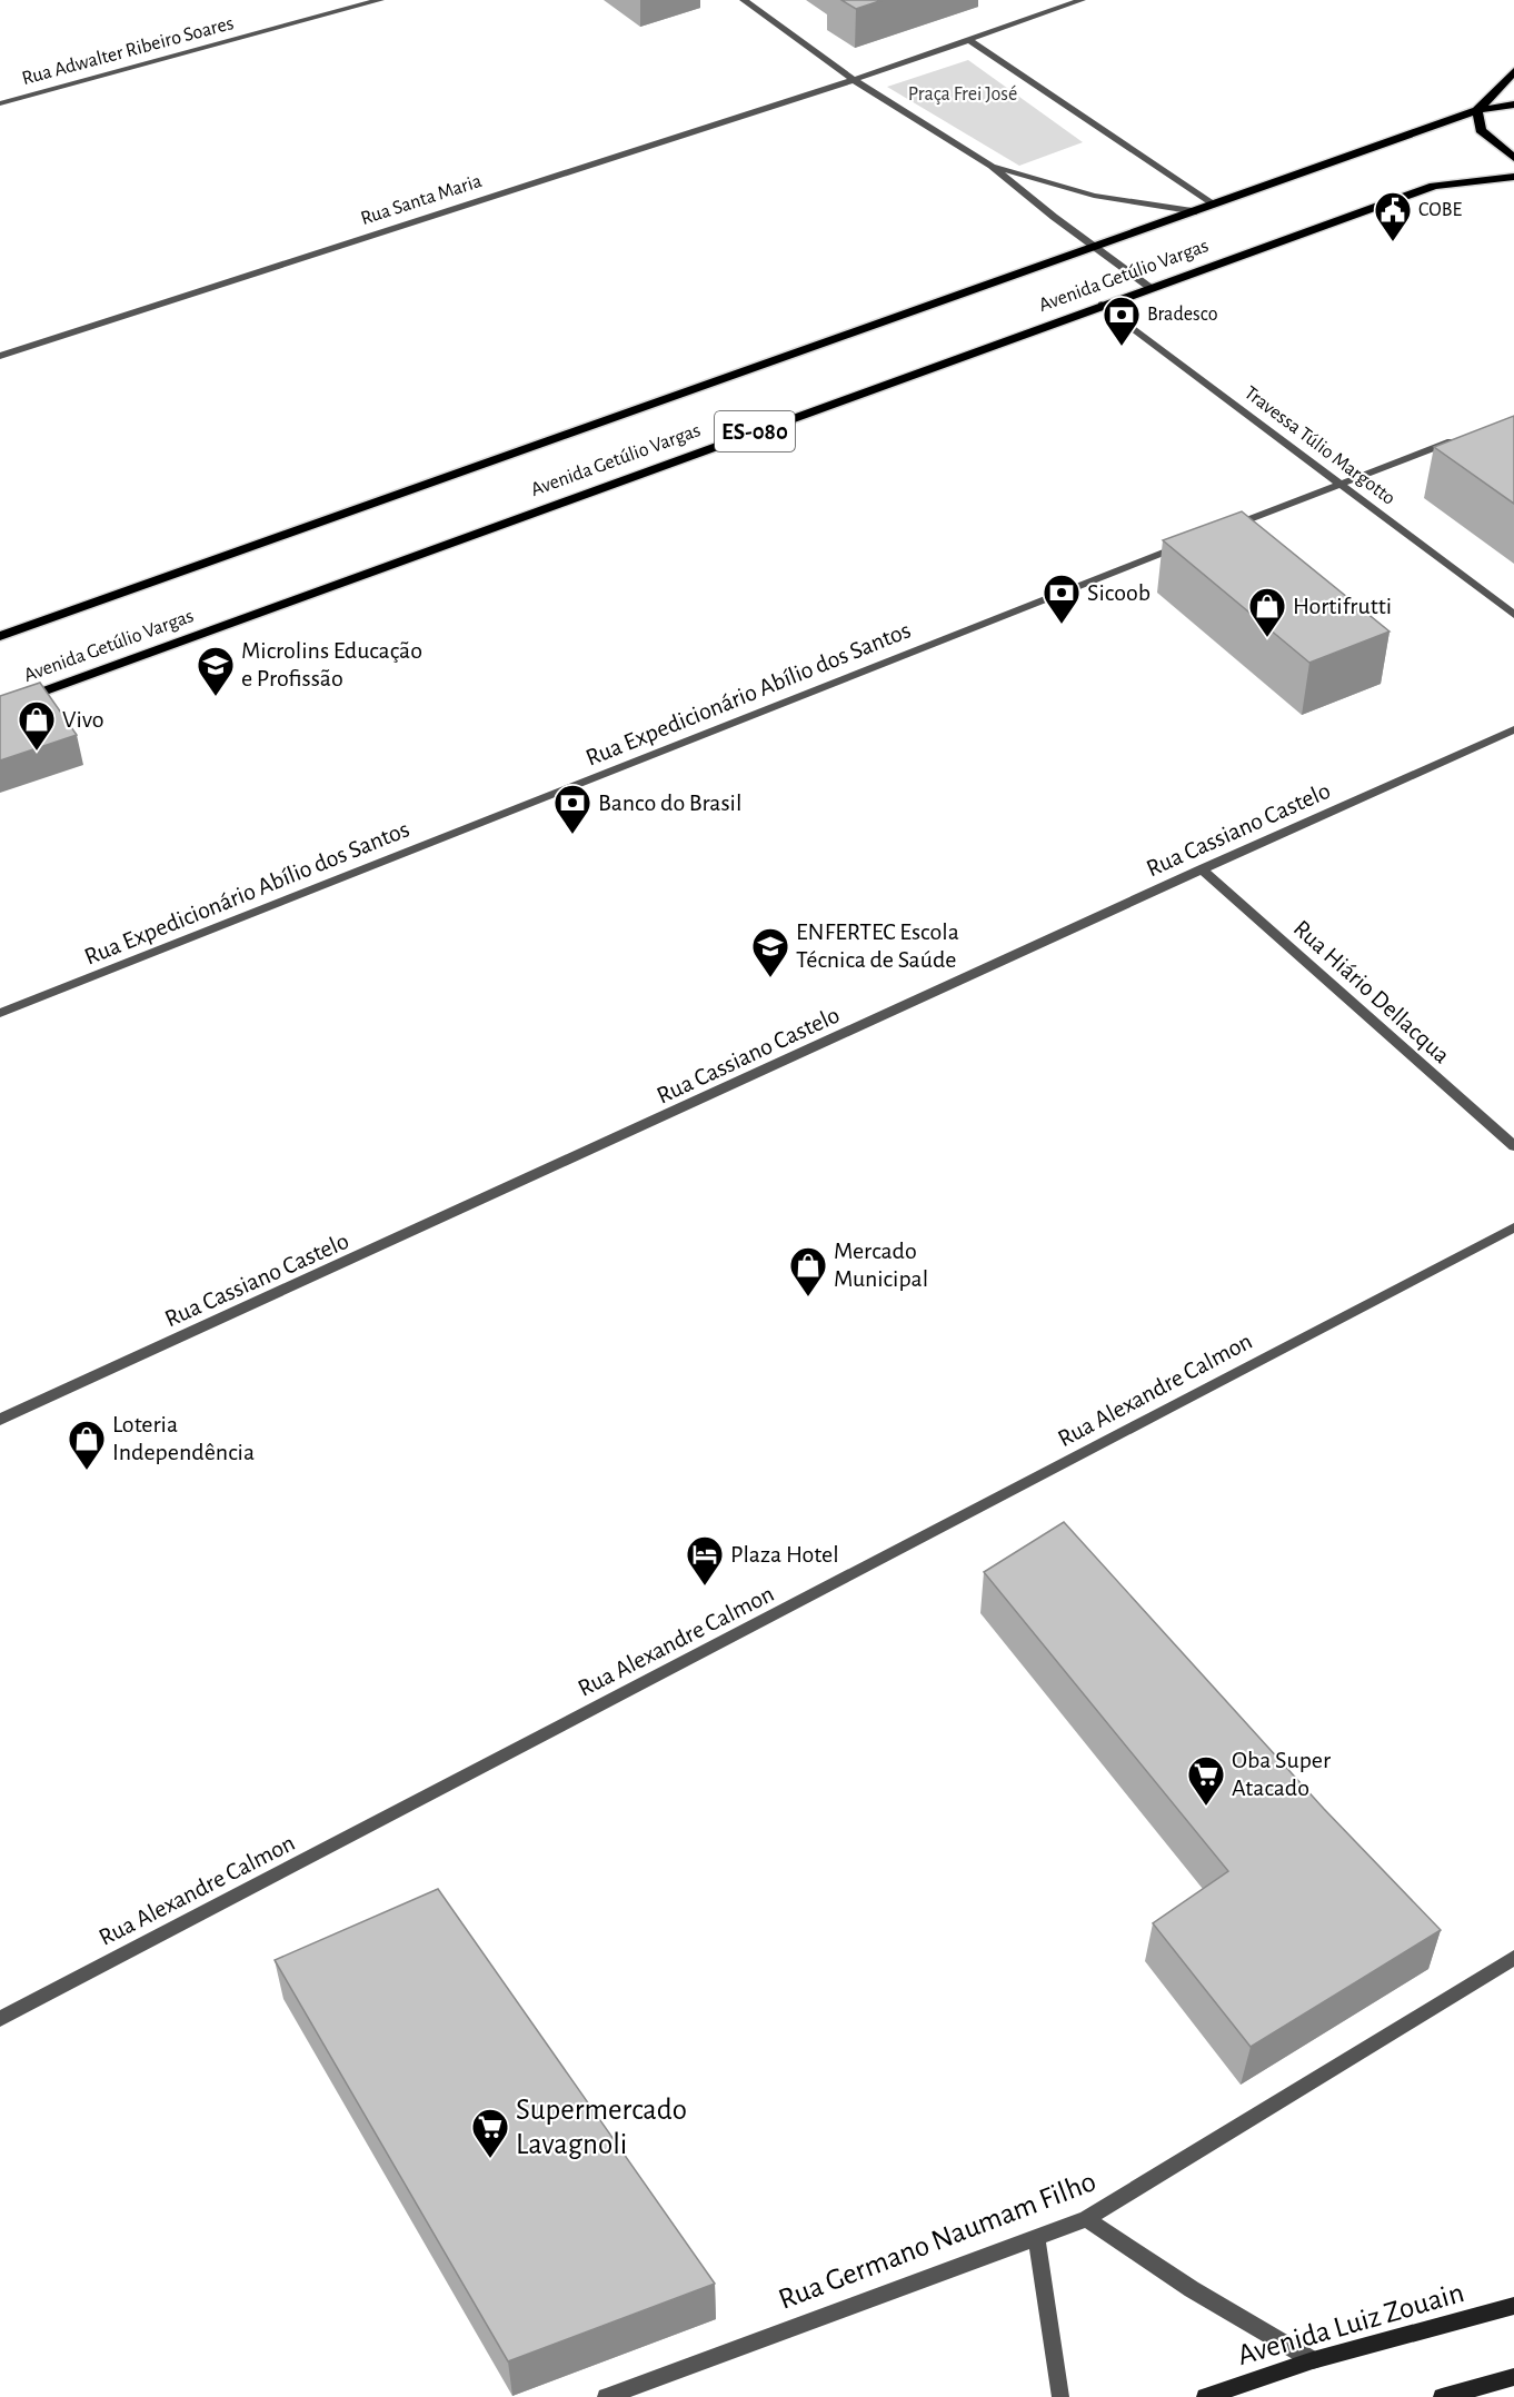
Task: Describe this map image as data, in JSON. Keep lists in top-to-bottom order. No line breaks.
{"streets":{"main road":["Avenida Getúlio Vargas","ES-080"],"street":["Rua Adwalter Ribeiro Soares","Rua Santa Maria","Travessa Túlio Margotto","Rua Expedicionário Abílio dos Santos","Rua Cassiano Castelo","Rua Hiário Dellacqua","Rua Alexandre Calmon","Rua Germano Naumam Filho","Avenida Luiz Zouain"]},"crossings":[["Avenida Getúlio Vargas","ES-080"],["Avenida Getúlio Vargas","Travessa Túlio Margotto"],["Rua Cassiano Castelo","Rua Hiário Dellacqua"]],"parks":["Praça Frei José"],"places":{"public building":["COBE"],"bank":["Bradesco","Sicoob","Banco do Brasil"],"shop":["Hortifrutti","Vivo","Mercado Municipal","Loteria Independência"],"school or university":["Microlins Educação e Profissão","ENFERTEC Escola Técnica de Saúde"],"hotel":["Plaza Hotel"],"supermarket":["Oba Super Atacado","Supermercado Lavagnoli"]}}
